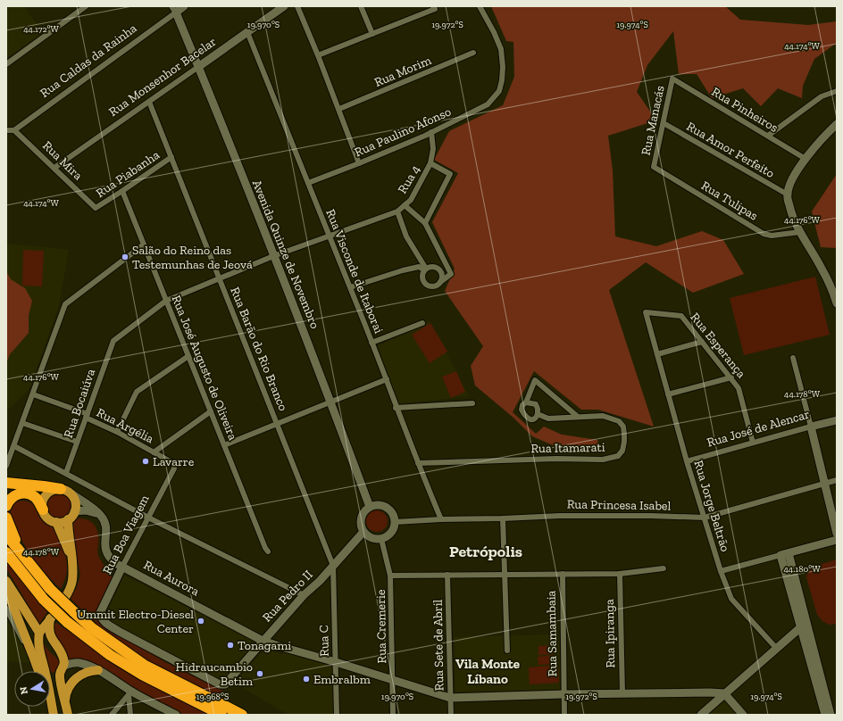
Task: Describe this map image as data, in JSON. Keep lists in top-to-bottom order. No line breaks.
{"streets":{"street":["Rua Caldas da Rainha","Rua Morim","Rua Monsenhor Bacelar","Rua Pinheiros","Rua Manacás","Rua Paulino Afonso","Rua Amor Perfeito","Rua Mira","Rua Piabanha","Rua 4","Rua Tulipas","Avenida Quinze de Novembro","Rua Visconde de Itaborai","Rua Esperança","Rua Barão do Rio Branco","Rua José Augusto de Oliveira","Rua Bocaiúva","Rua Argélia","Rua José de Alencar","Rua Itamarati","Rua Princesa Isabel","Rua Jorge Beltrão","Rua Boa Viagem","Rua Aurora","Rua Pedro II","Rua Cremerie","Rua Samambaia","Rua Ipiranga","Rua C","Rua Sete de Abril"]},"crossings":[["Rua Caldas da Rainha","Rua Mira"],["Rua Caldas da Rainha","Avenida Quinze de Novembro"],["Rua Monsenhor Bacelar","Rua Mira"],["Rua Monsenhor Bacelar","Avenida Quinze de Novembro"],["Rua Monsenhor Bacelar","Rua Visconde de Itaborai"],["Rua Monsenhor Bacelar","Rua Barão do Rio Branco"],["Rua Pinheiros","Rua Manacás"],["Rua Manacás","Rua Amor Perfeito"],["Rua Manacás","Rua Tulipas"],["Rua Paulino Afonso","Rua 4"],["Rua Paulino Afonso","Rua Visconde de Itaborai"],["Rua Mira","Rua Piabanha"],["Rua Piabanha","Rua Barão do Rio Branco"],["Rua Piabanha","Rua José Augusto de Oliveira"],["Avenida Quinze de Novembro","Rua Princesa Isabel"],["Avenida Quinze de Novembro","Rua Pedro II"],["Avenida Quinze de Novembro","Rua Cremerie"],["Rua Visconde de Itaborai","Rua Itamarati"],["Rua Visconde de Itaborai","Rua Princesa Isabel"],["Rua Esperança","Rua José de Alencar"],["Rua Esperança","Rua Jorge Beltrão"],["Rua Barão do Rio Branco","Rua Pedro II"],["Rua Barão do Rio Branco","Rua C"],["Rua José Augusto de Oliveira","Rua Bocaiúva"],["Rua Bocaiúva","Rua Argélia"],["Rua Argélia","Rua Boa Viagem"],["Rua José de Alencar","Rua Jorge Beltrão"],["Rua Princesa Isabel","Rua Jorge Beltrão"],["Rua Princesa Isabel","Rua Pedro II"],["Rua Princesa Isabel","Rua Cremerie"],["Rua Boa Viagem","Rua Aurora"],["Rua Boa Viagem","Rua Pedro II"],["Rua Aurora","Rua Pedro II"],["Rua Aurora","Rua Cremerie"],["Rua Aurora","Rua Samambaia"],["Rua Aurora","Rua Ipiranga"],["Rua Aurora","Rua C"],["Rua Aurora","Rua Sete de Abril"],["Rua Pedro II","Rua Cremerie"],["Rua Pedro II","Rua C"]],"districts":["Petrópolis","Vila Monte Líbano"],"places":["Salão do Reino das Testemunhas de Jeová","Lavarre","Ummit Electro-Diesel Center","Tonagami","Hidraucambio Betim","Embralbm"],"north":"left","coordinates":["19.970°S","19.972°S","19.974°S","44.172°W","44.174°W","44.176°W","44.178°W","44.180°W","19.968°S"]}
